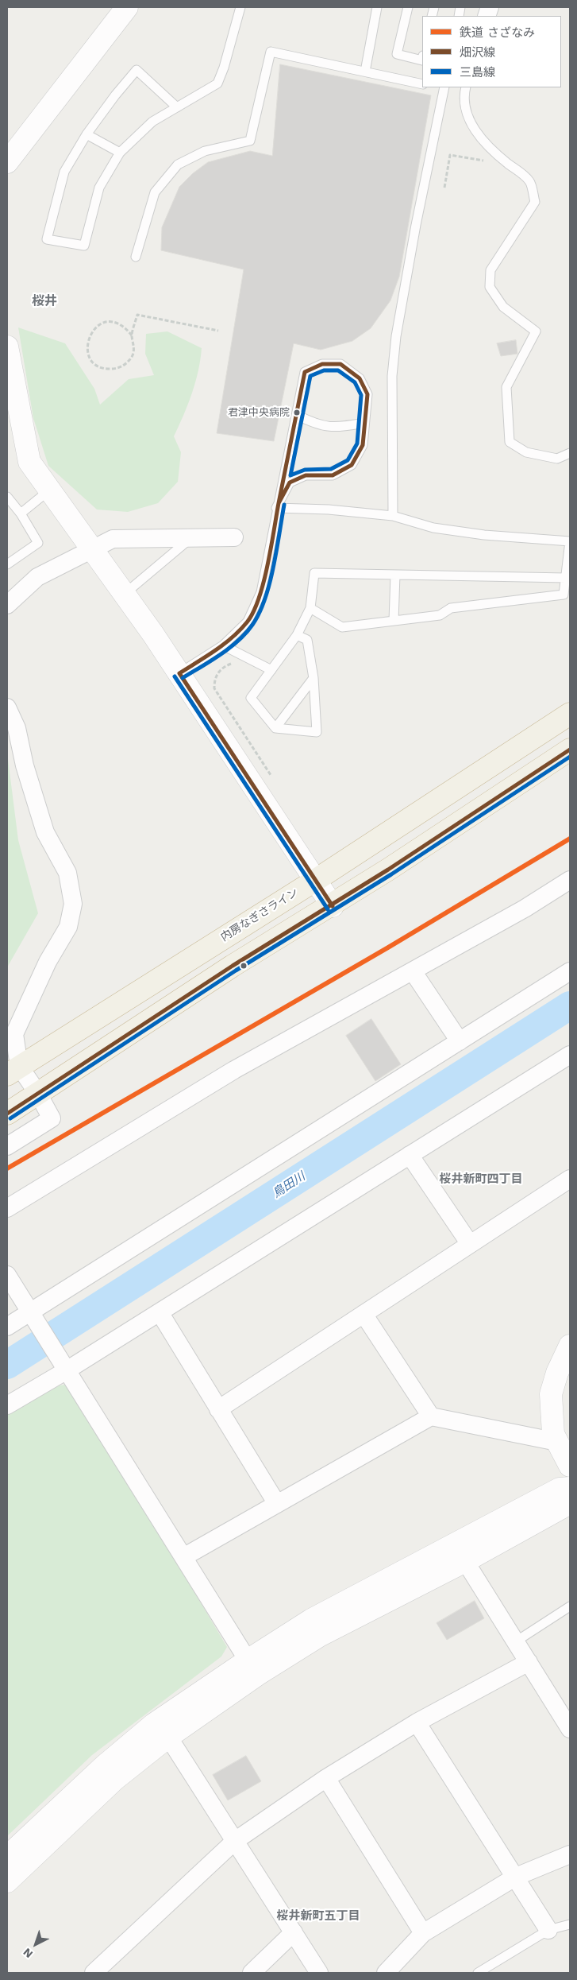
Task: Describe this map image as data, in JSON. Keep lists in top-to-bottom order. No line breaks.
{"streets":{"highway":["内房なぎさライン"]},"districts":["桜井","桜井新町四丁目","桜井新町五丁目"],"water":["鳥田川"],"places":["君津中央病院"],"lines":["transit line 畑沢線","transit line 三島線","rail line さざなみ"],"legend":["鉄道 さざなみ","畑沢線","三島線"],"north":"bottom left"}
